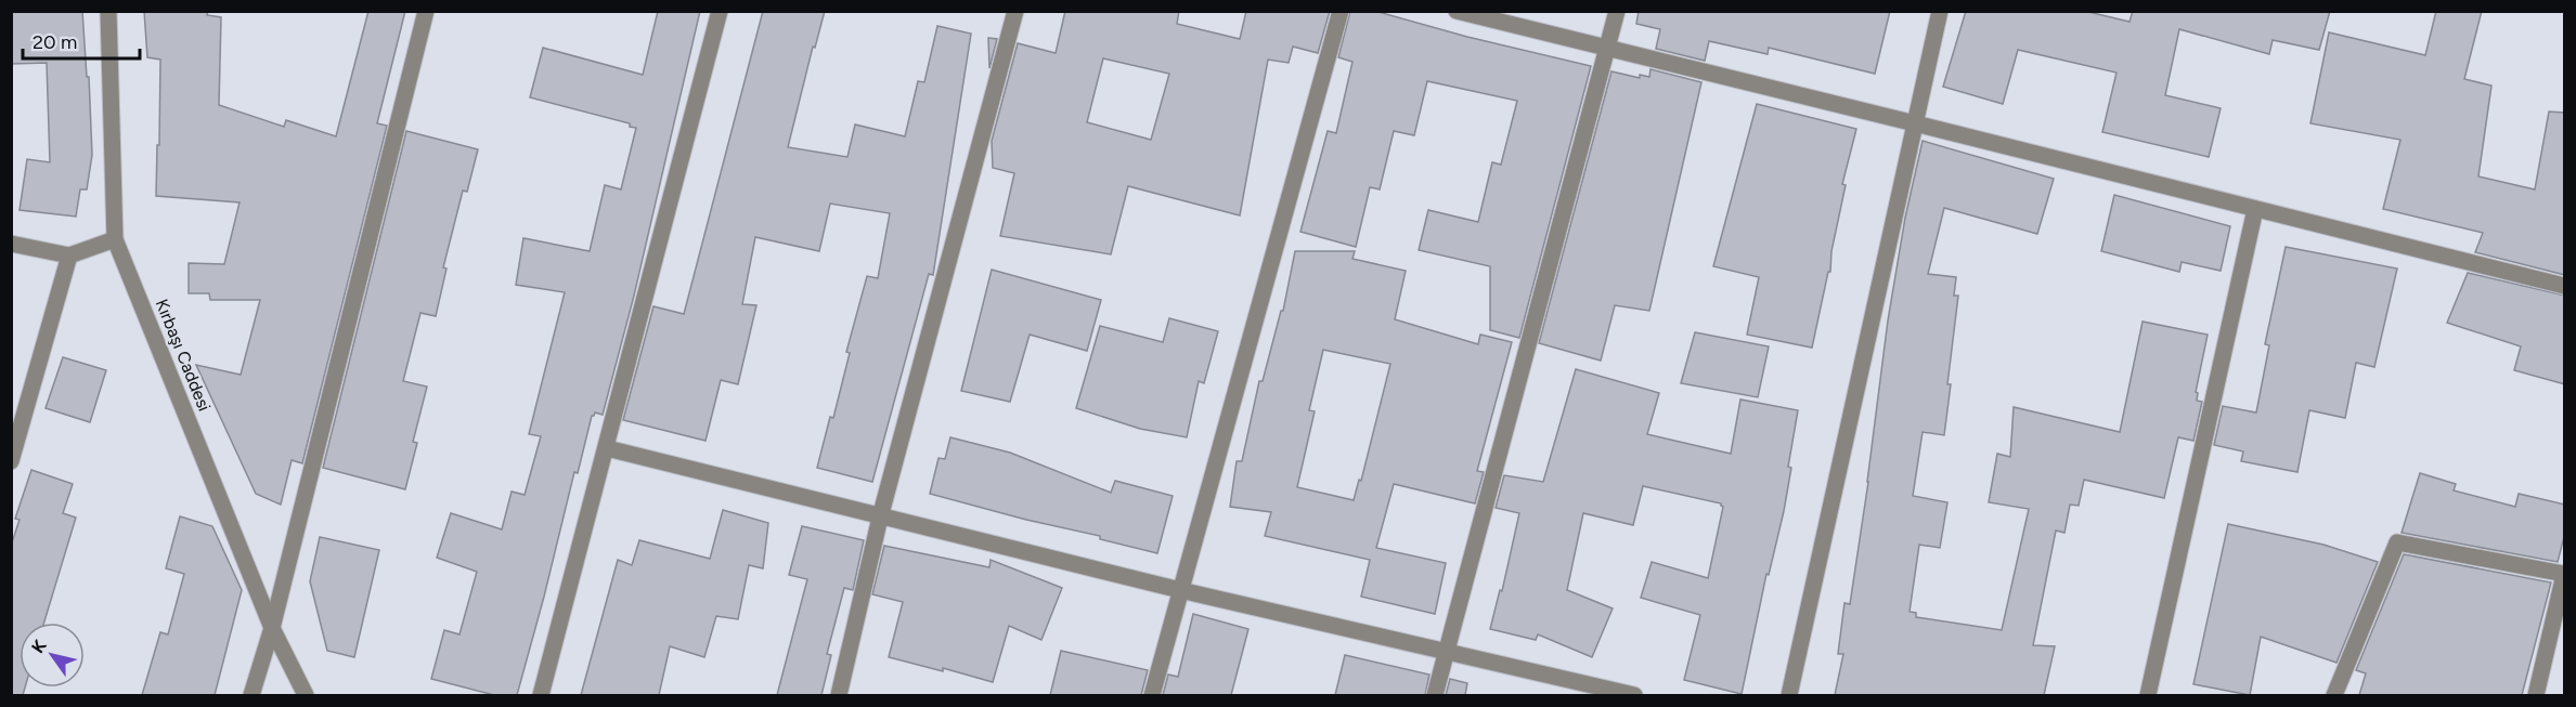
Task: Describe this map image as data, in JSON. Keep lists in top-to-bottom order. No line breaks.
{"streets":{"street":["Kırbaşı Caddesi"]},"scale_bar":"20 m","north":"top left"}
